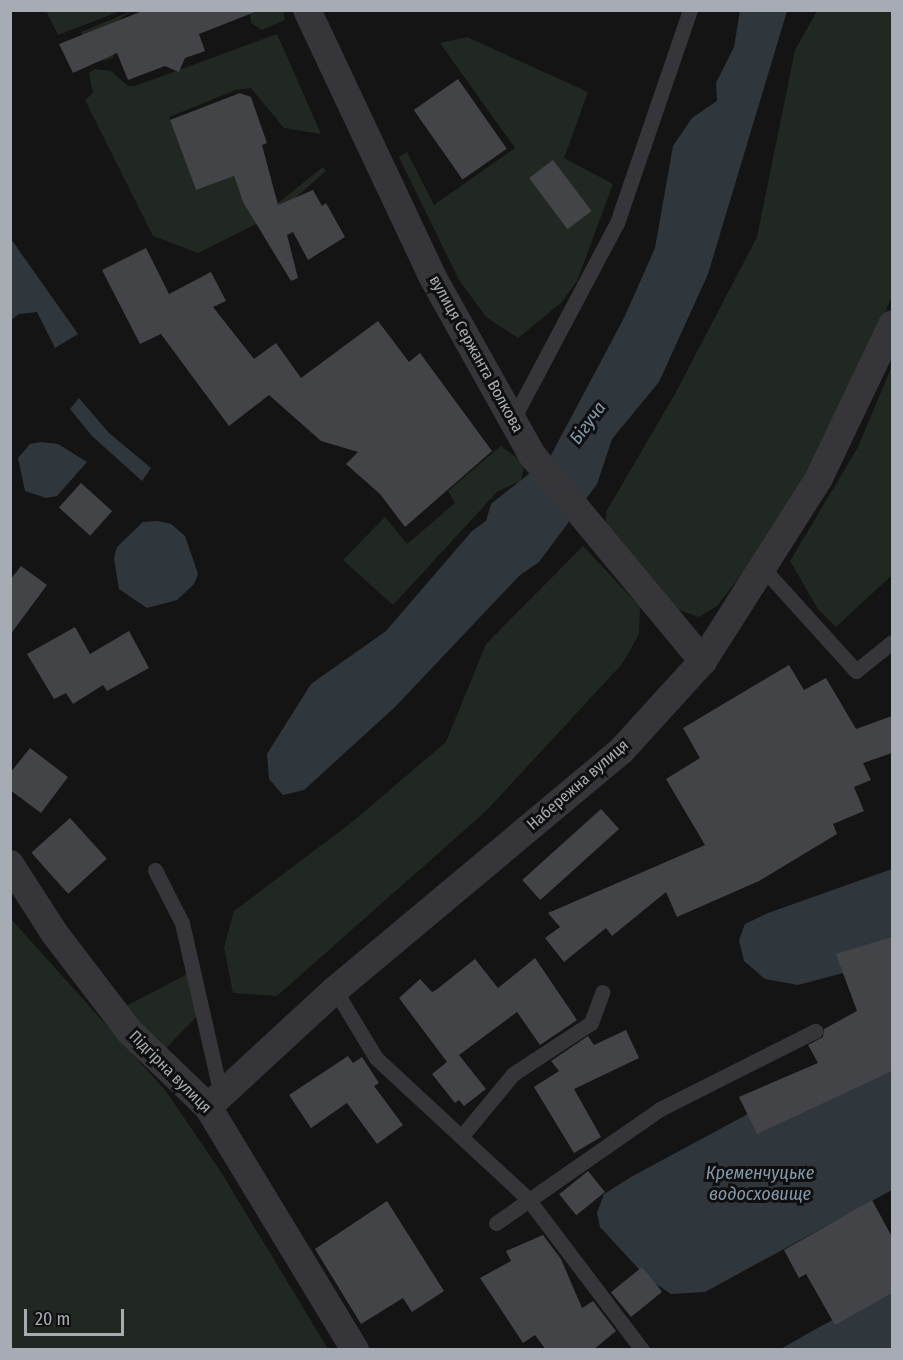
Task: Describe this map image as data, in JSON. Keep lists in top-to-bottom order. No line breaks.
{"streets":{"street":["вулиця Сержанта Волкова","Набережна вулиця","Підгірна вулиця"]},"crossings":[["вулиця Сержанта Волкова","Набережна вулиця"],["Набережна вулиця","Підгірна вулиця"]],"water":["Бігуча","Кременчуцьке водосховище"],"scale_bar":"20 m"}
